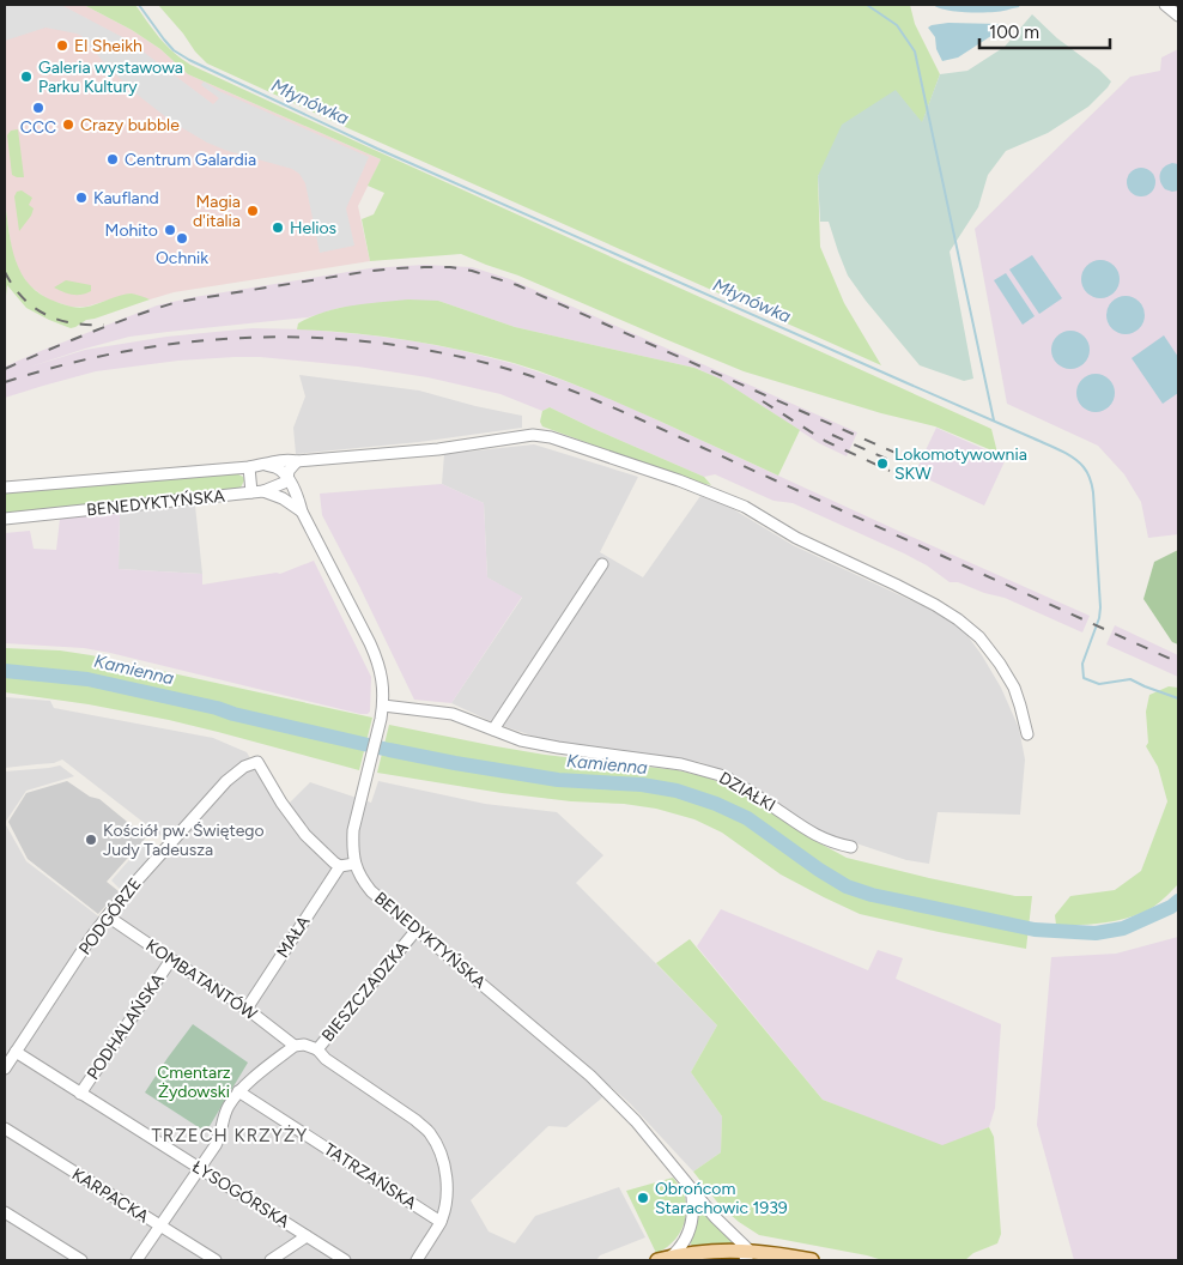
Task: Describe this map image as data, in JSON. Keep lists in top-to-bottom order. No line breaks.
{"streets":{"street":["BENEDYKTYŃSKA","DZIAŁKI","PODGÓRZE","MAŁA","KOMBATANTÓW","BIESZCZADZKA","PODHALAŃSKA","TATRZAŃSKA","ŁYSOGÓRSKA","KARPACKA"]},"crossings":[["BENEDYKTYŃSKA","DZIAŁKI"],["BENEDYKTYŃSKA","BIESZCZADZKA"],["PODGÓRZE","MAŁA"],["PODGÓRZE","KOMBATANTÓW"],["PODGÓRZE","ŁYSOGÓRSKA"],["MAŁA","KOMBATANTÓW"],["KOMBATANTÓW","BIESZCZADZKA"],["KOMBATANTÓW","PODHALAŃSKA"],["PODHALAŃSKA","ŁYSOGÓRSKA"]],"districts":["TRZECH KRZYŻY"],"water":["Młynówka","Kamienna"],"parks":["Cmentarz Żydowski"],"places":["El Sheikh","Galeria wystawowa Parku Kultury","CCC","Crazy bubble","Centrum Galardia","Kaufland","Magia d'italia","Helios","Mohito","Ochnik","Lokomotywownia SKW","Kościół pw. Świętego Judy Tadeusza","Obrońcom Starachowic 1939"],"scale_bar":"100 m"}
